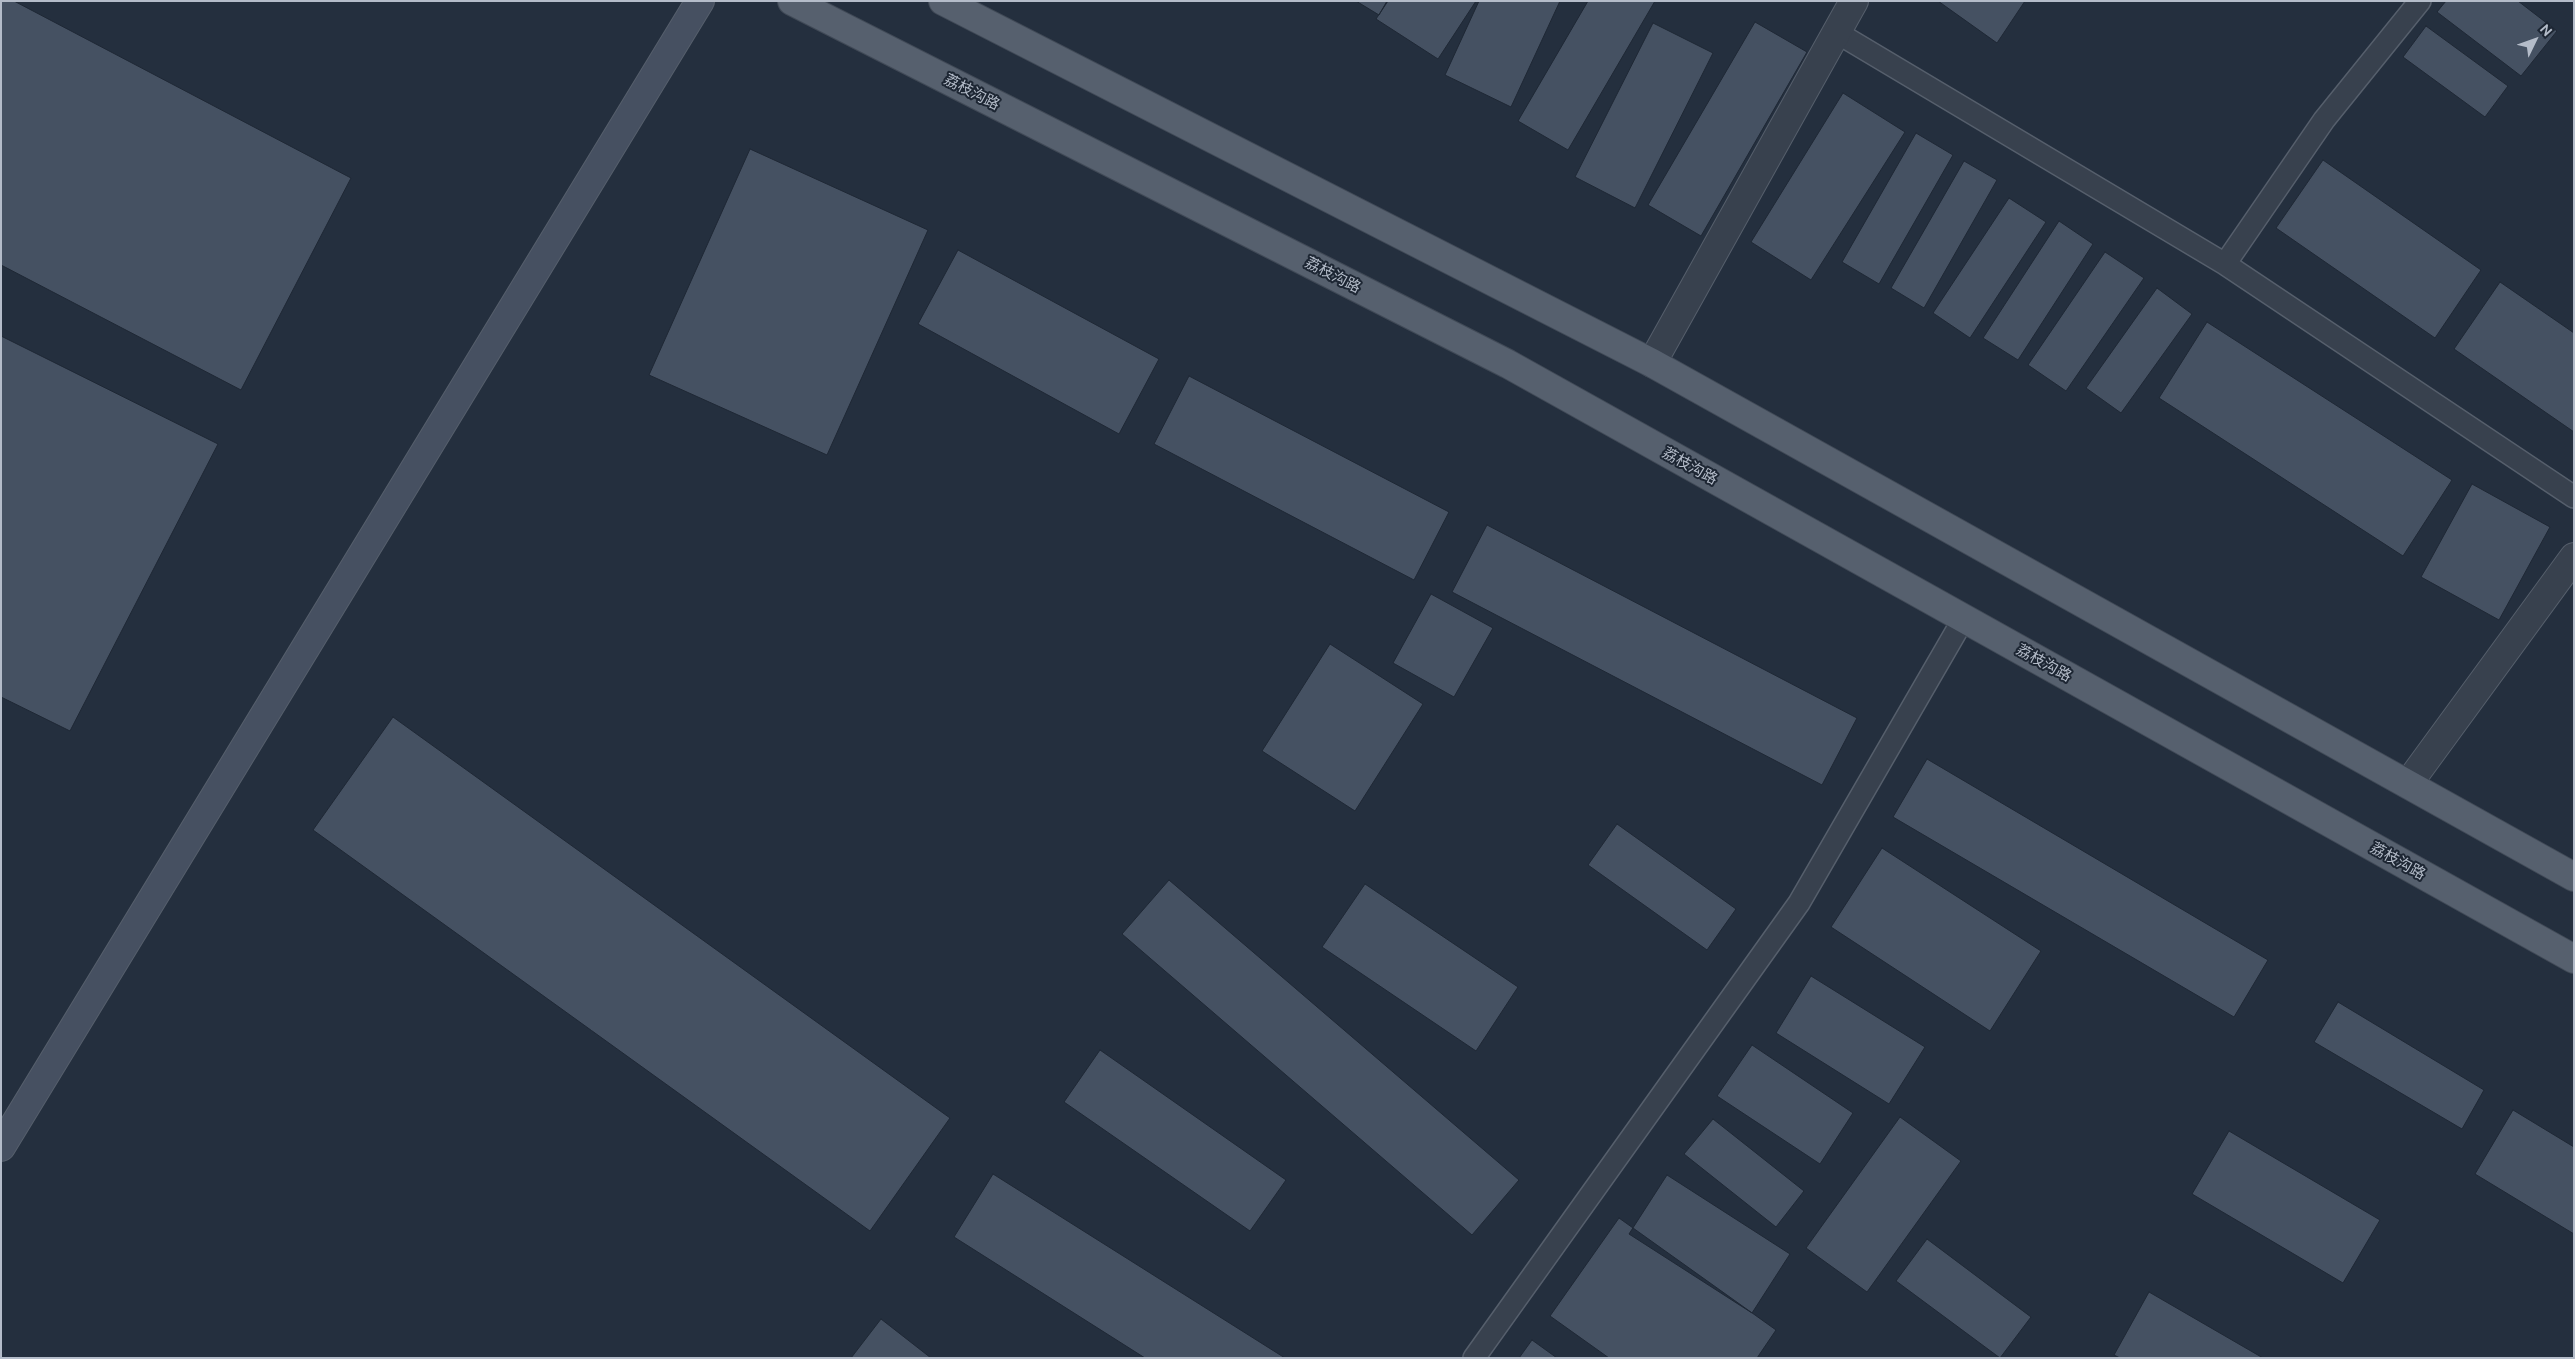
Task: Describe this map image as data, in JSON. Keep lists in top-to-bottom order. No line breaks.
{"streets":{"main road":["荔枝沟路"]},"north":"top right"}
